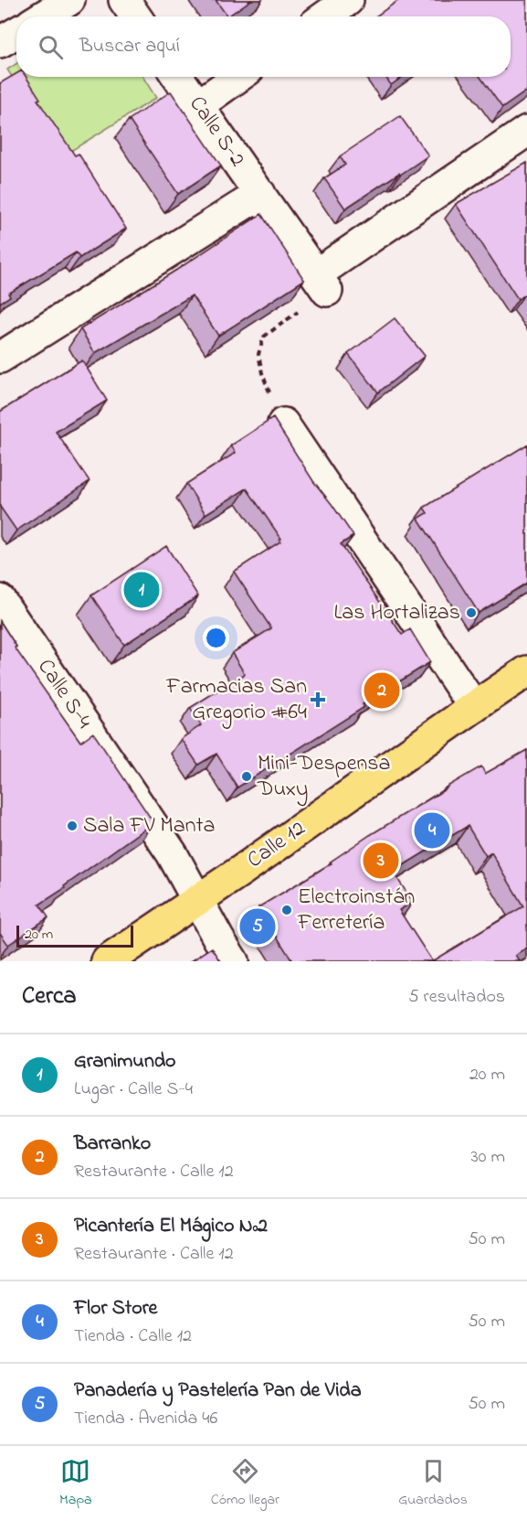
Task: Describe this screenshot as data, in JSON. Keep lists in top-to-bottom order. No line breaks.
{"streets":{"main road":["Calle 12"],"street":["Calle S-2","Calle S-4"]},"crossings":[["Calle S-4","Calle 12"]],"places":{"other":["Las Hortalizas","Mini-Despensa Duxy","Sala FV Manta","Electroinstán Ferretería"],"health":["Farmacias San Gregorio #64"]},"scale_bar":"20 m","page":{"search":"Buscar aquí","pins":["1","2","4","3","5"],"scale":"20 m","heading":["Cerca","5 resultados"],"list":[{"mark":"1","name":"Granimundo","note":"Lugar · Calle S-4","value":"20 m"},{"mark":"2","name":"Barranko","note":"Restaurante · Calle 12","value":"30 m"},{"mark":"3","name":"Picantería El Mágico Nº2","note":"Restaurante · Calle 12","value":"50 m"},{"mark":"4","name":"Flor Store","note":"Tienda · Calle 12","value":"50 m"},{"mark":"5","name":"Panadería y Pastelería Pan de Vida","note":"Tienda · Avenida 46","value":"50 m"}],"nav":["Mapa","Cómo llegar","Guardados"]}}
